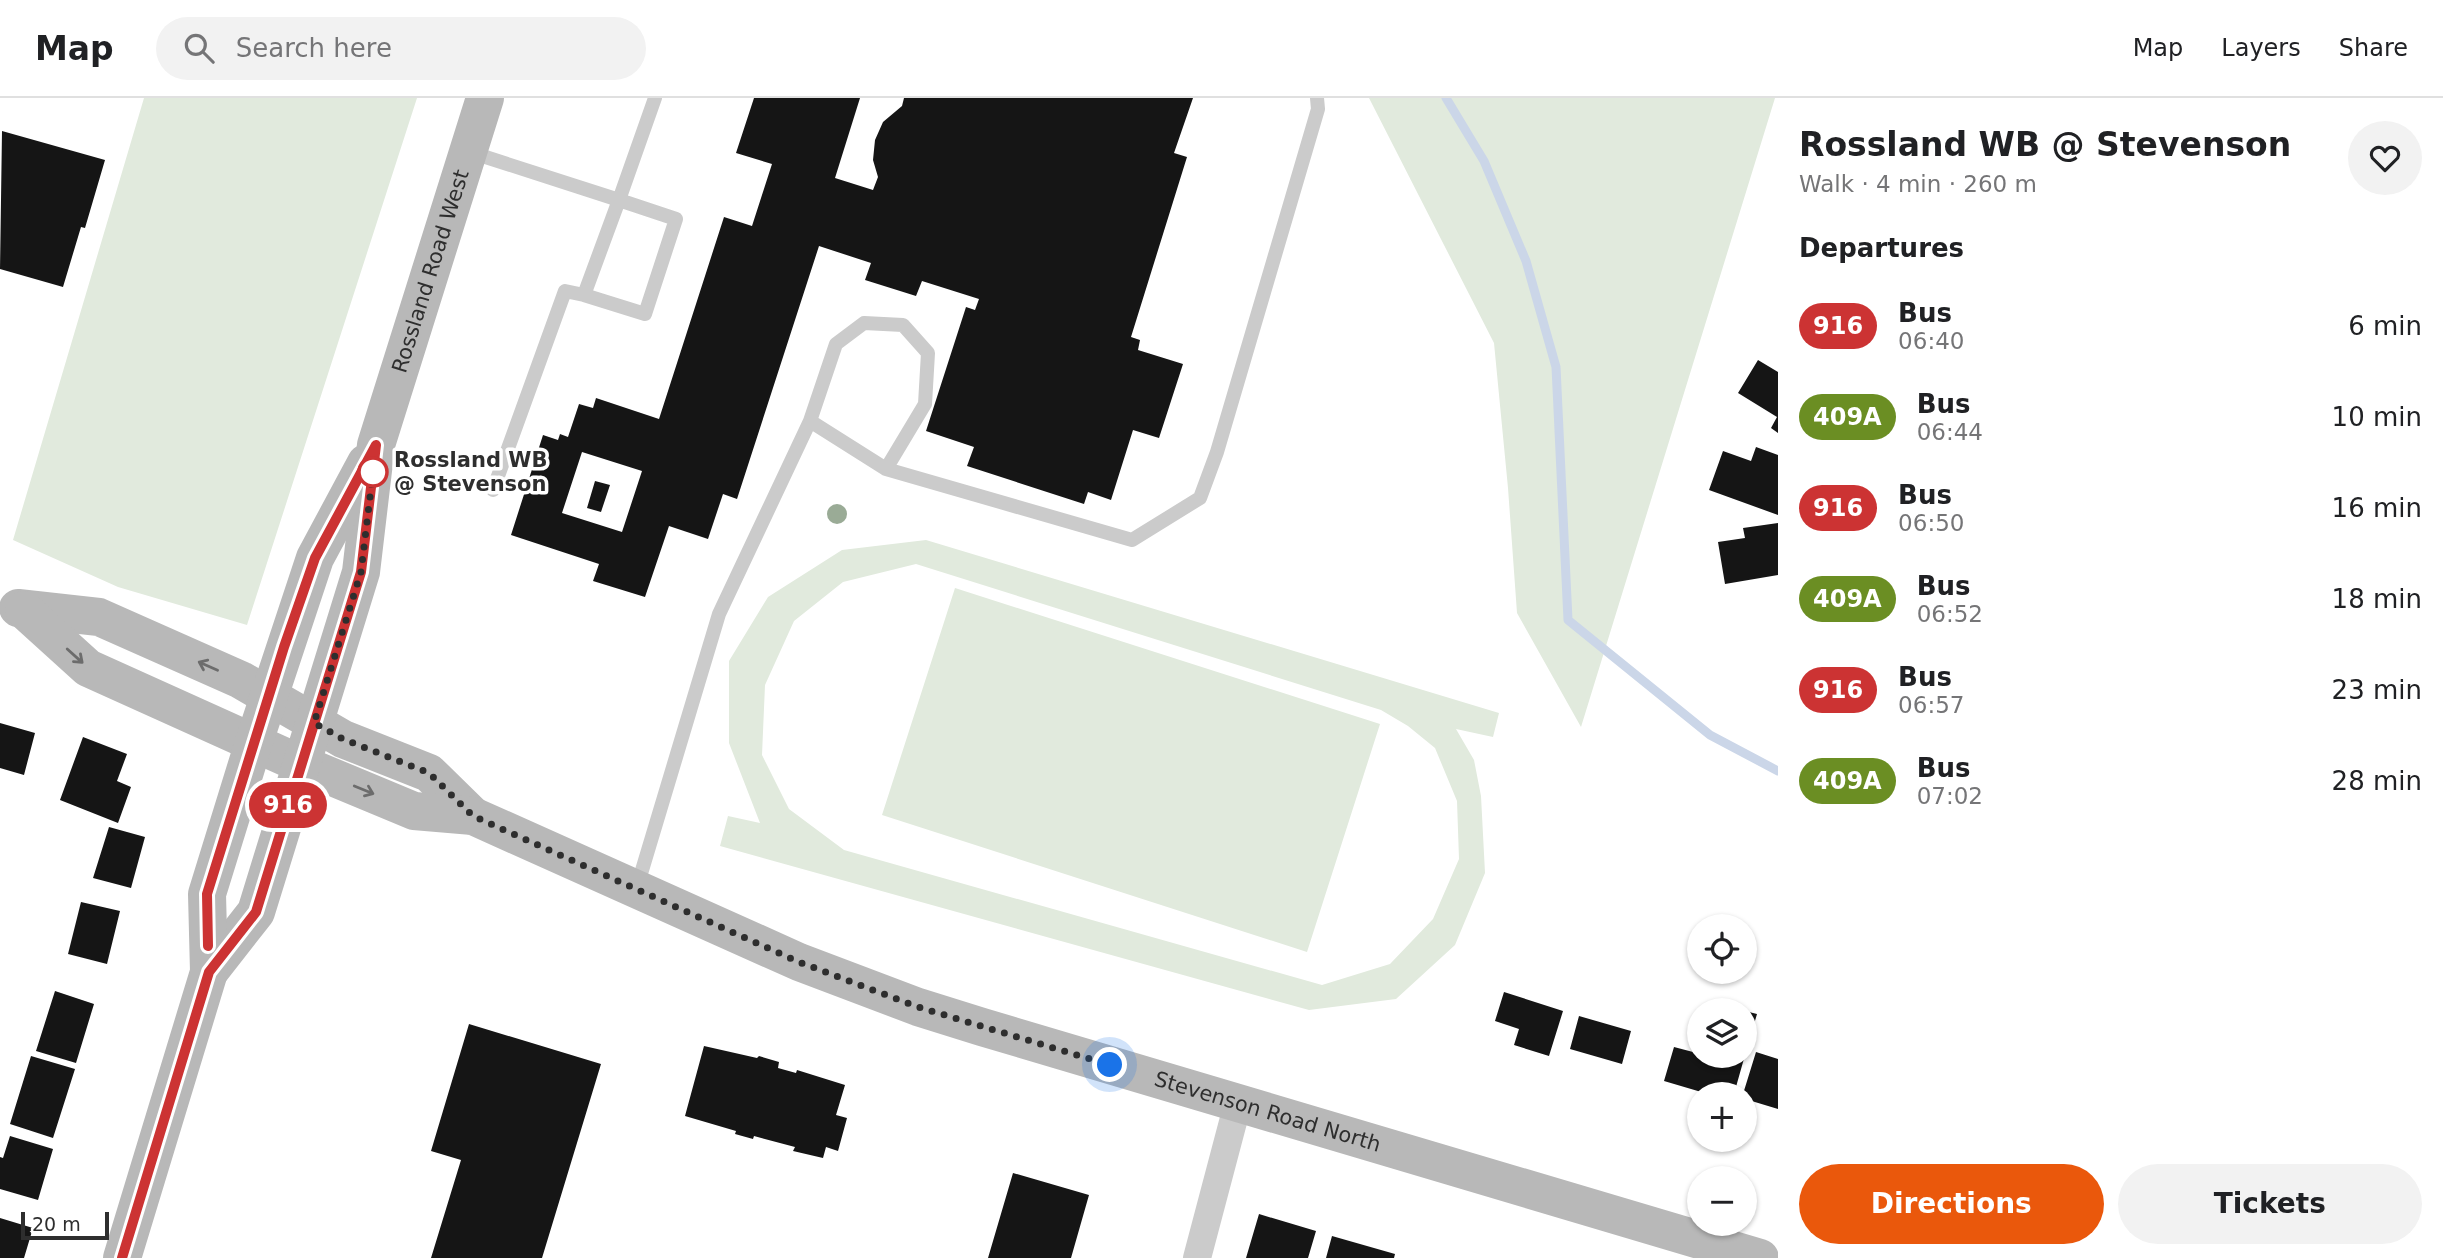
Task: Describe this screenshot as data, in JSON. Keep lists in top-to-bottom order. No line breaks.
{"streets":{"main road":["Rossland Road West","Stevenson Road North"]},"crossings":[["Rossland Road West","Stevenson Road North"]],"places":["Rossland WB @ Stevenson"],"lines":["bus line 916"],"scale_bar":"20 m","page":{"header":"Map","search":"Search here","nav":["Map","Layers","Share"],"on_map":"916","heading":[["Rossland WB @ Stevenson","Walk · 4 min · 260 m"],"Departures"],"list":[{"mark":"916","name":"Bus","note":"06:40","value":"6 min"},{"mark":"409A","name":"Bus","note":"06:44","value":"10 min"},{"mark":"916","name":"Bus","note":"06:50","value":"16 min"},{"mark":"409A","name":"Bus","note":"06:52","value":"18 min"},{"mark":"916","name":"Bus","note":"06:57","value":"23 min"},{"mark":"409A","name":"Bus","note":"07:02","value":"28 min"}],"map_buttons":["+","−"],"buttons":["Directions","Tickets"],"scale":"20 m"}}
